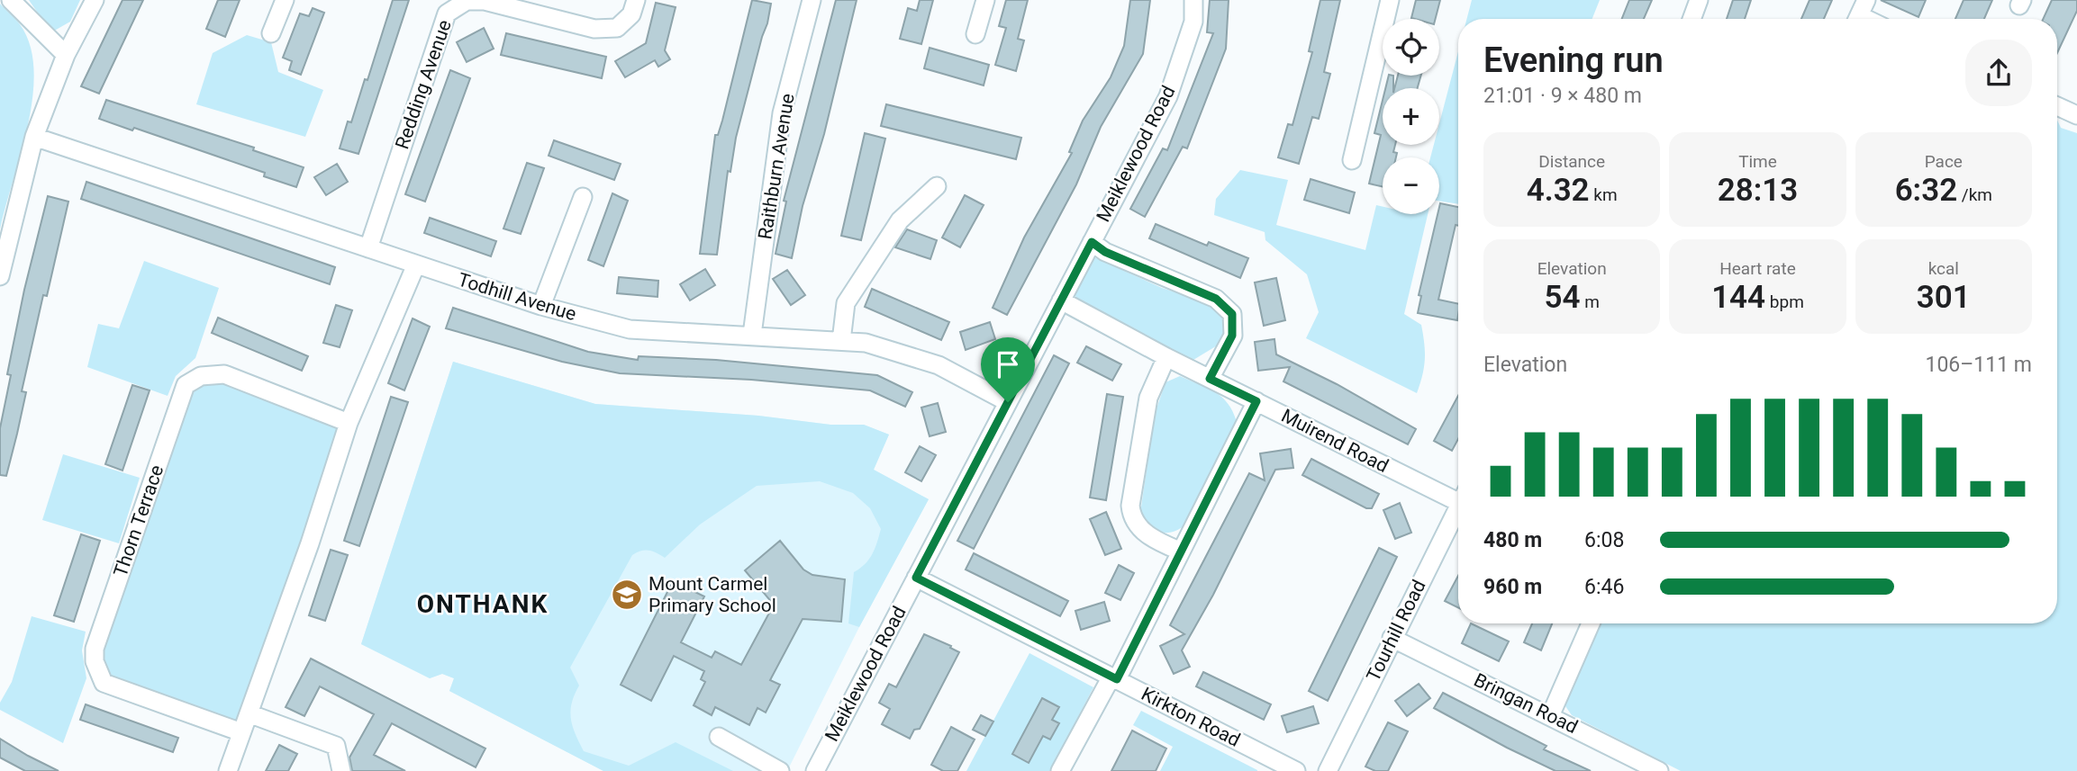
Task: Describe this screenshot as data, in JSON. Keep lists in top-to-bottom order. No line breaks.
{"streets":{"street":["Redding Avenue","Meiklewood Road","Raithburn Avenue","Todhill Avenue","Muirend Road","Thorn Terrace","Tourhill Road","Bringan Road","Kirkton Road"]},"crossings":[["Redding Avenue","Todhill Avenue"],["Meiklewood Road","Todhill Avenue"],["Meiklewood Road","Muirend Road"],["Meiklewood Road","Kirkton Road"],["Raithburn Avenue","Todhill Avenue"],["Tourhill Road","Bringan Road"]],"districts":["ONTHANK"],"places":{"school or university":["Mount Carmel Primary School"]},"page":{"map_buttons":["+","−"],"heading":["Evening run","21:01 · 9 × 480 m"],"stats":[["Distance","4.32 km"],["Time","28:13"],["Pace","6:32 /km"],["Elevation","54 m"],["Heart rate","144 bpm"],["kcal","301"]],"chart":["Elevation","106–111 m"],"list":[{"name":"480 m","note":"6:08"},{"name":"960 m","note":"6:46"}]}}
